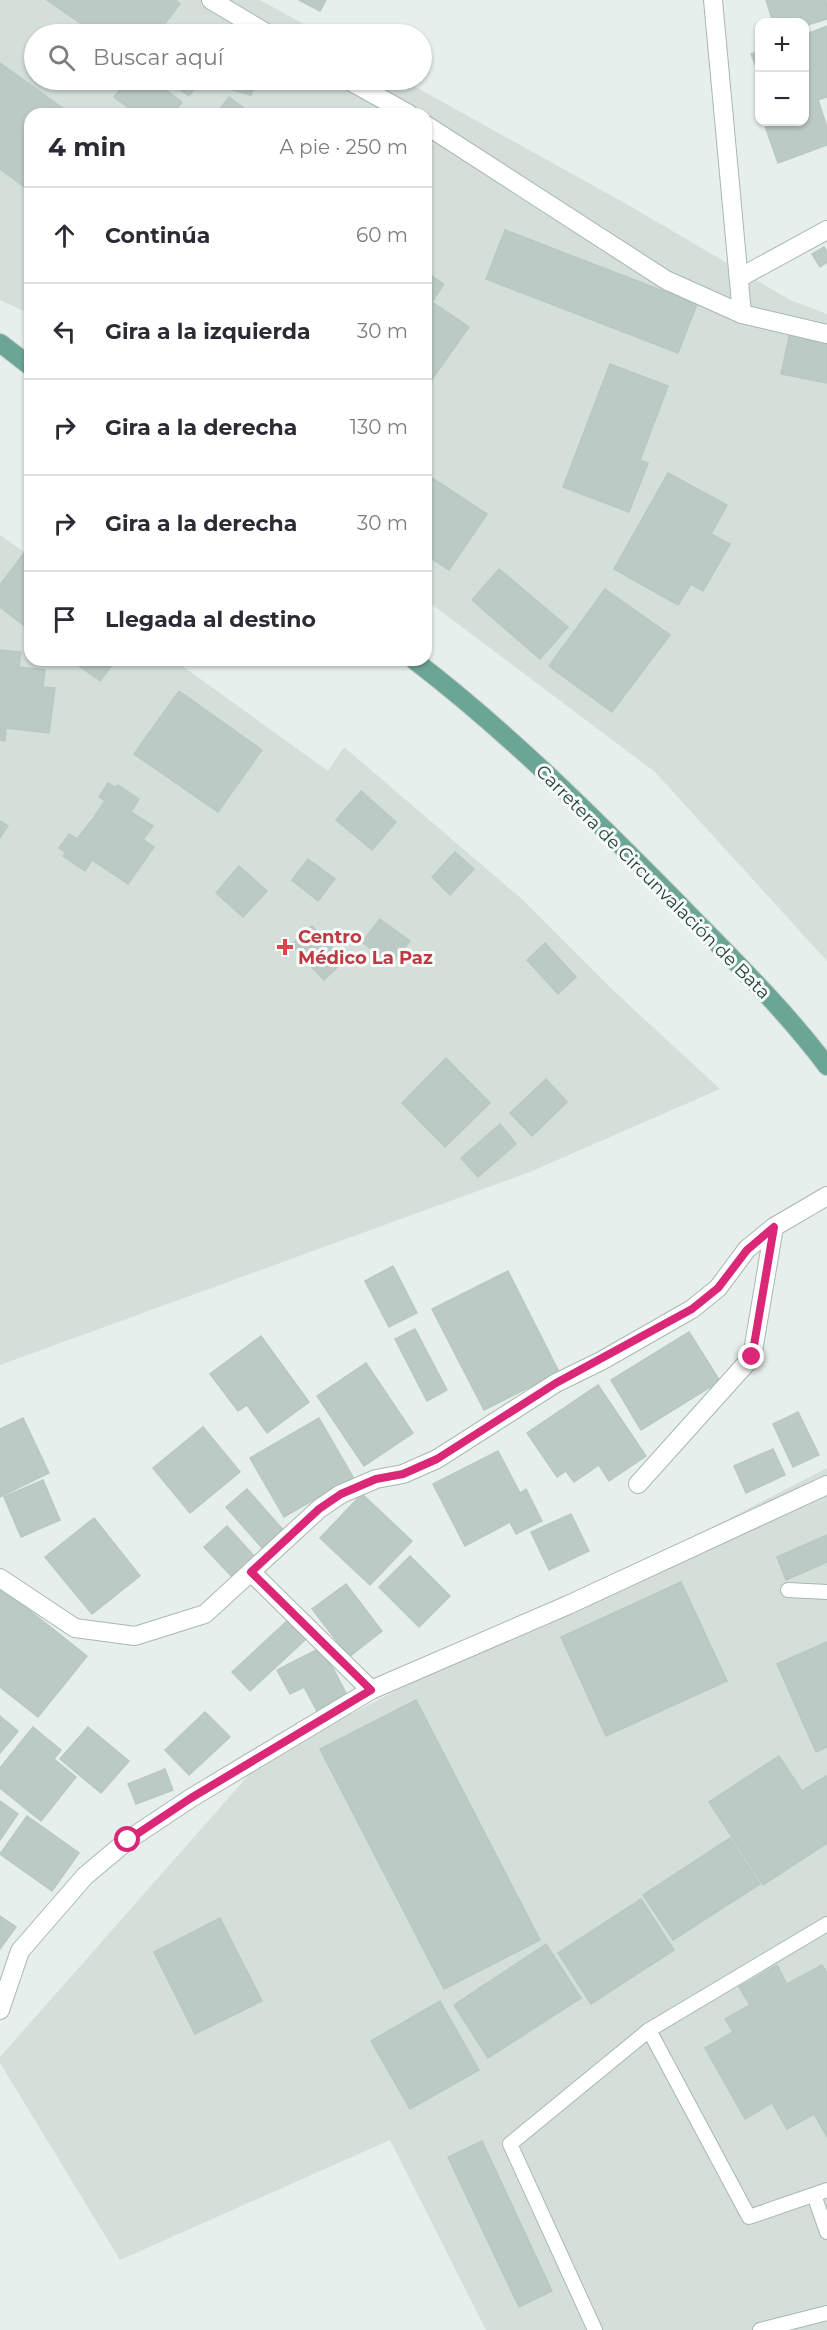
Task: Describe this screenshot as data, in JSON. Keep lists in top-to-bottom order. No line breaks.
{"streets":{"main road":["Carretera de Circunvalación de Bata"]},"places":{"health":["Centro Médico La Paz"]},"page":{"map_buttons":["+","−"],"search":"Buscar aquí","heading":["4 min","A pie · 250 m"],"list":[["Continúa","60 m"],["Gira a la izquierda","30 m"],["Gira a la derecha","130 m"],["Gira a la derecha","30 m"],"Llegada al destino"]}}
